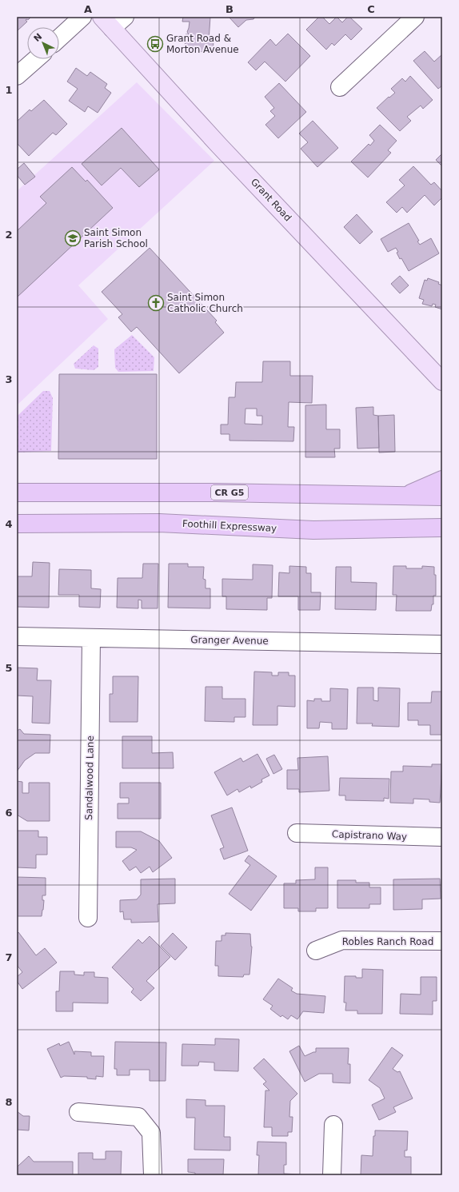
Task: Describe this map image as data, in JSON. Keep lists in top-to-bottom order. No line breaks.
{"streets":{"highway":["CR G5","Foothill Expressway"],"main road":["Grant Road"],"street":["Granger Avenue","Sandalwood Lane","Capistrano Way","Robles Ranch Road"]},"crossings":[["Granger Avenue","Sandalwood Lane"]],"places":{"bus stop":["Grant Road & Morton Avenue"],"school or university":["Saint Simon Parish School"],"church":["Saint Simon Catholic Church"]},"north":"top left","grid":{"columns":["A","B","C"],"rows":["1","2","3","4","5","6","7","8"]}}
